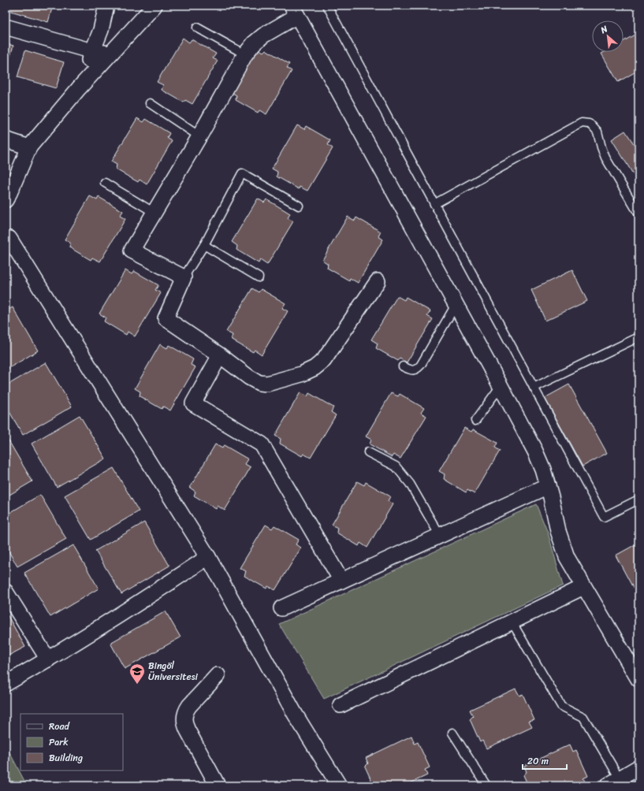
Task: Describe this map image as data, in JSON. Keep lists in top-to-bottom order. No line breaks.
{"places":{"school or university":["Bingöl Üniversitesi"]},"legend":["Road","Park","Building"],"scale_bar":"20 m","north":"top left"}
